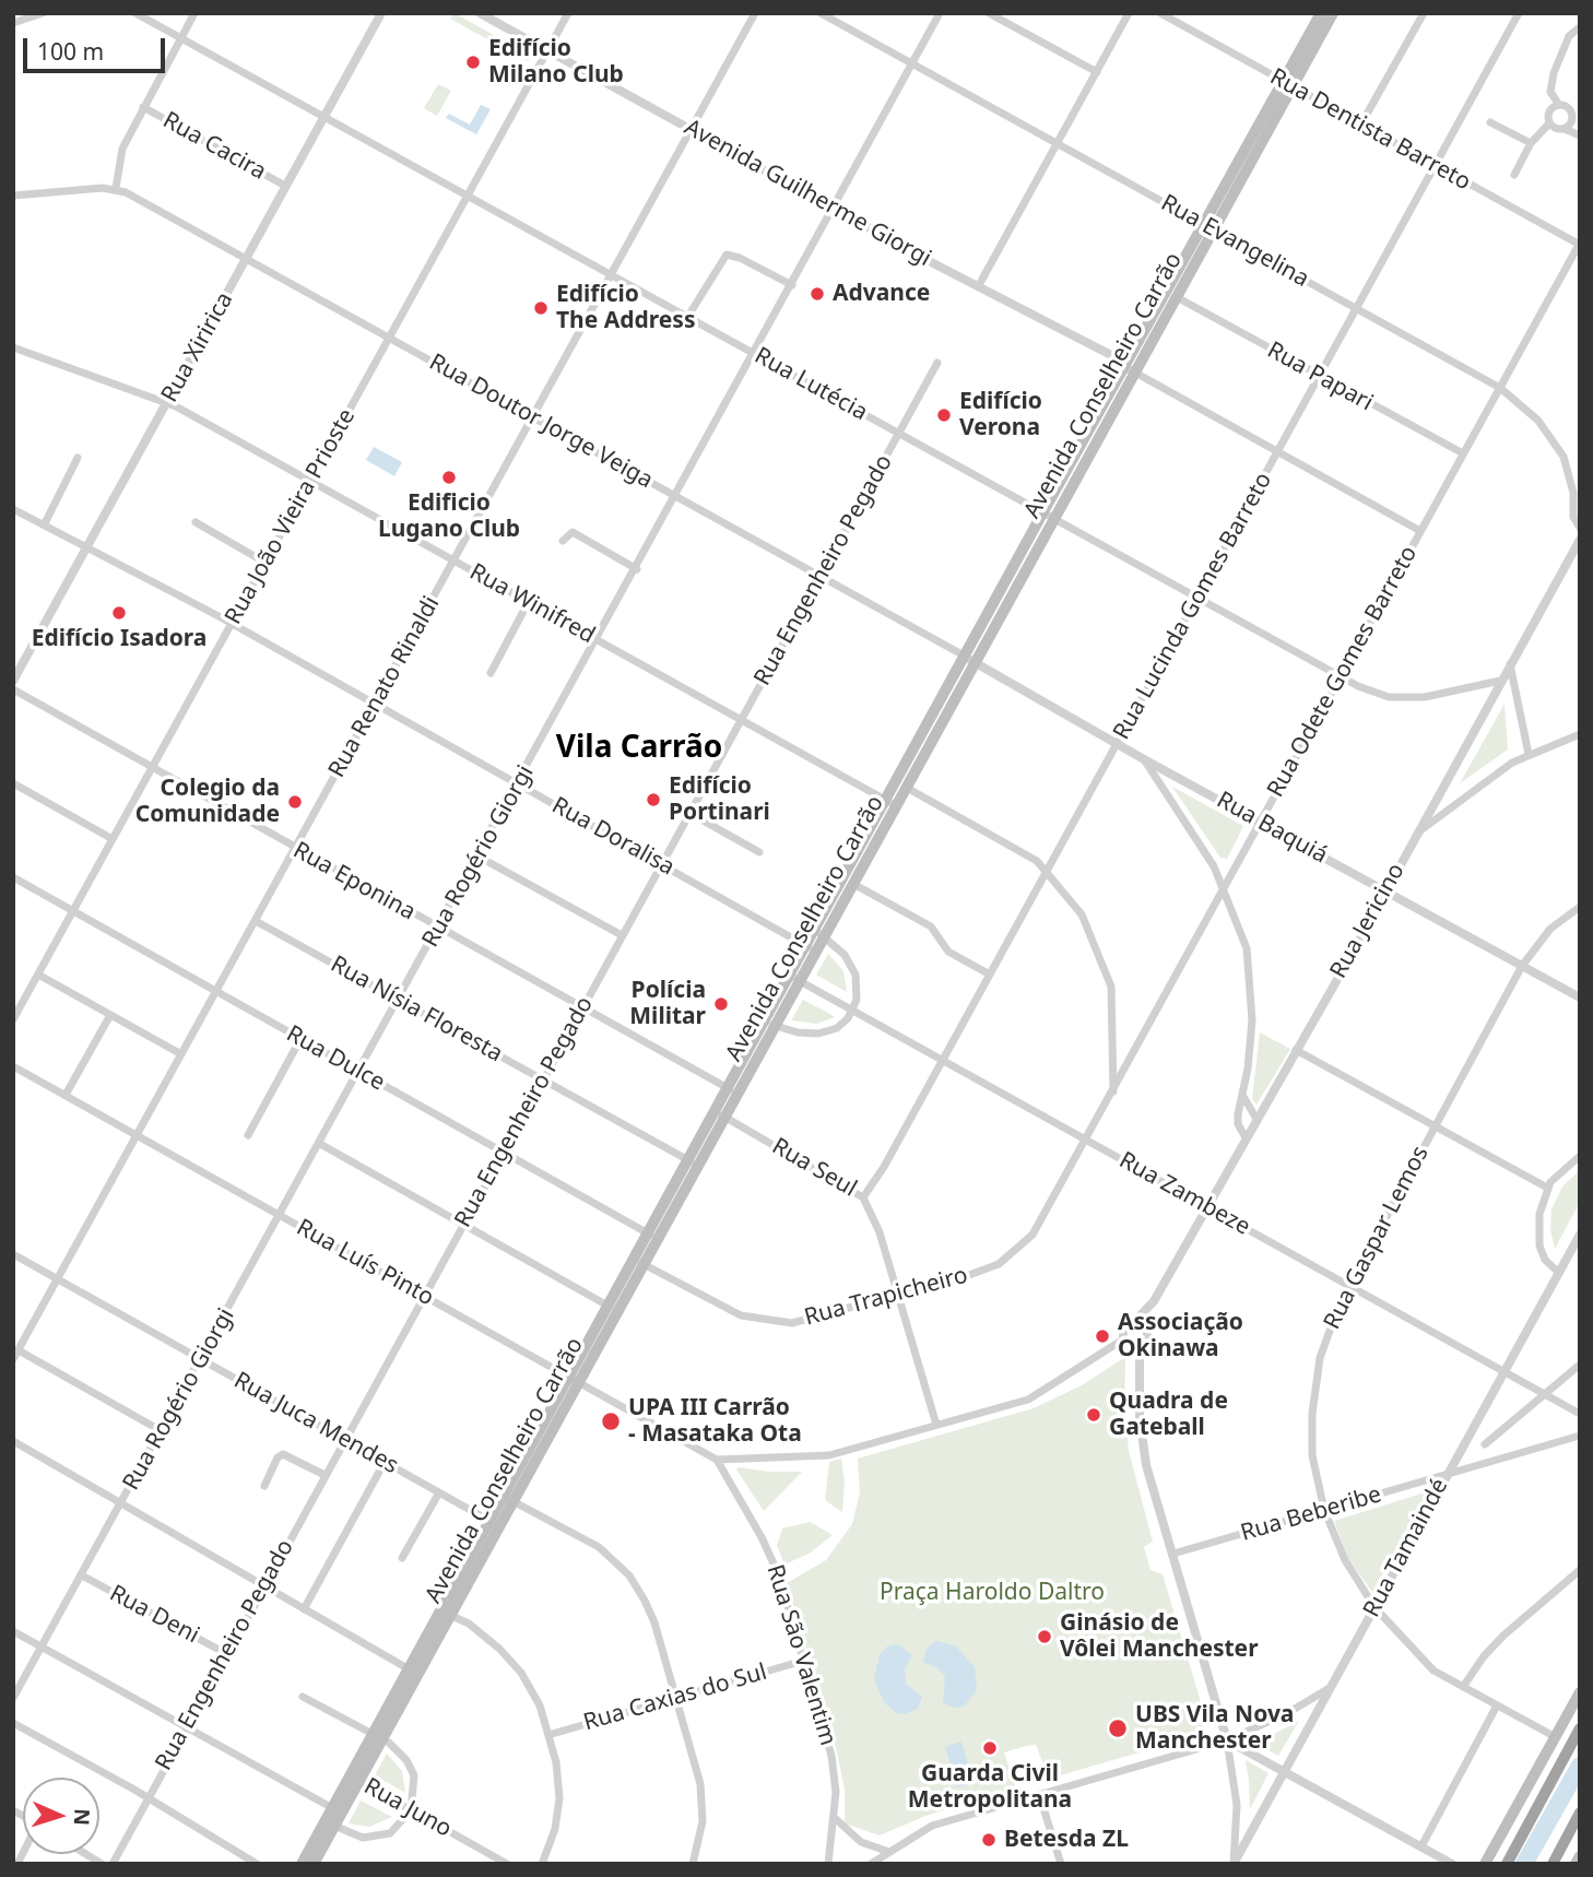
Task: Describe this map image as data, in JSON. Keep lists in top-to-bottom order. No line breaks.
{"streets":{"main road":["Avenida Conselheiro Carrão"],"street":["Rua Dentista Barreto","Rua Cacira","Avenida Guilherme Giorgi","Rua Evangelina","Rua Xiririca","Rua Papari","Rua Lutécia","Rua Doutor Jorge Veiga","Rua João Vieira Prioste","Rua Engenheiro Pegado","Rua Winifred","Rua Lucinda Gomes Barreto","Rua Odete Gomes Barreto","Rua Renato Rinaldi","Rua Baquiá","Rua Doralisa","Rua Rogério Giorgi","Rua Eponina","Rua Jericino","Rua Nísia Floresta","Rua Dulce","Rua Seul","Rua Zambeze","Rua Gaspar Lemos","Rua Luís Pinto","Rua Trapicheiro","Rua Juca Mendes","Rua Beberibe","Rua Tamaindé","Rua Deni","Rua São Valentim","Rua Caxias do Sul","Rua Juno"]},"crossings":[["Rua Dentista Barreto","Avenida Conselheiro Carrão"],["Rua Dentista Barreto","Rua Lucinda Gomes Barreto"],["Rua Dentista Barreto","Rua Odete Gomes Barreto"],["Rua Cacira","Rua Xiririca"],["Avenida Guilherme Giorgi","Avenida Conselheiro Carrão"],["Avenida Guilherme Giorgi","Rua João Vieira Prioste"],["Avenida Guilherme Giorgi","Rua Renato Rinaldi"],["Avenida Guilherme Giorgi","Rua Rogério Giorgi"],["Rua Evangelina","Avenida Conselheiro Carrão"],["Rua Evangelina","Rua Lucinda Gomes Barreto"],["Rua Evangelina","Rua Odete Gomes Barreto"],["Rua Evangelina","Rua Rogério Giorgi"],["Rua Xiririca","Rua Lutécia"],["Rua Xiririca","Rua Doutor Jorge Veiga"],["Rua Xiririca","Rua Winifred"],["Rua Xiririca","Rua Doralisa"],["Rua Papari","Avenida Conselheiro Carrão"],["Rua Papari","Rua Lucinda Gomes Barreto"],["Rua Papari","Rua Odete Gomes Barreto"],["Rua Lutécia","Avenida Conselheiro Carrão"],["Rua Lutécia","Rua João Vieira Prioste"],["Rua Lutécia","Rua Engenheiro Pegado"],["Rua Lutécia","Rua Lucinda Gomes Barreto"],["Rua Lutécia","Rua Odete Gomes Barreto"],["Rua Lutécia","Rua Renato Rinaldi"],["Rua Lutécia","Rua Rogério Giorgi"],["Rua Lutécia","Rua Jericino"],["Avenida Conselheiro Carrão","Rua Doutor Jorge Veiga"],["Avenida Conselheiro Carrão","Rua Winifred"],["Avenida Conselheiro Carrão","Rua Baquiá"],["Avenida Conselheiro Carrão","Rua Doralisa"],["Avenida Conselheiro Carrão","Rua Eponina"],["Avenida Conselheiro Carrão","Rua Nísia Floresta"],["Avenida Conselheiro Carrão","Rua Dulce"],["Avenida Conselheiro Carrão","Rua Seul"],["Avenida Conselheiro Carrão","Rua Zambeze"],["Avenida Conselheiro Carrão","Rua Luís Pinto"],["Avenida Conselheiro Carrão","Rua Trapicheiro"],["Avenida Conselheiro Carrão","Rua Juca Mendes"],["Avenida Conselheiro Carrão","Rua Juno"],["Rua Doutor Jorge Veiga","Rua João Vieira Prioste"],["Rua Doutor Jorge Veiga","Rua Engenheiro Pegado"],["Rua Doutor Jorge Veiga","Rua Renato Rinaldi"],["Rua Doutor Jorge Veiga","Rua Baquiá"],["Rua Doutor Jorge Veiga","Rua Rogério Giorgi"],["Rua João Vieira Prioste","Rua Winifred"],["Rua João Vieira Prioste","Rua Doralisa"],["Rua João Vieira Prioste","Rua Eponina"],["Rua João Vieira Prioste","Rua Dulce"],["Rua Engenheiro Pegado","Rua Winifred"],["Rua Engenheiro Pegado","Rua Doralisa"],["Rua Engenheiro Pegado","Rua Eponina"],["Rua Engenheiro Pegado","Rua Nísia Floresta"],["Rua Engenheiro Pegado","Rua Dulce"],["Rua Engenheiro Pegado","Rua Luís Pinto"],["Rua Engenheiro Pegado","Rua Juca Mendes"],["Rua Engenheiro Pegado","Rua Deni"],["Rua Winifred","Rua Renato Rinaldi"],["Rua Winifred","Rua Rogério Giorgi"],["Rua Lucinda Gomes Barreto","Rua Baquiá"],["Rua Lucinda Gomes Barreto","Rua Seul"],["Rua Lucinda Gomes Barreto","Rua Zambeze"],["Rua Odete Gomes Barreto","Rua Baquiá"],["Rua Odete Gomes Barreto","Rua Zambeze"],["Rua Odete Gomes Barreto","Rua Trapicheiro"],["Rua Renato Rinaldi","Rua Doralisa"],["Rua Renato Rinaldi","Rua Eponina"],["Rua Renato Rinaldi","Rua Nísia Floresta"],["Rua Renato Rinaldi","Rua Dulce"],["Rua Renato Rinaldi","Rua Luís Pinto"],["Rua Renato Rinaldi","Rua Juca Mendes"],["Rua Baquiá","Rua Jericino"],["Rua Baquiá","Rua Gaspar Lemos"],["Rua Doralisa","Rua Rogério Giorgi"],["Rua Rogério Giorgi","Rua Eponina"],["Rua Rogério Giorgi","Rua Nísia Floresta"],["Rua Rogério Giorgi","Rua Dulce"],["Rua Rogério Giorgi","Rua Luís Pinto"],["Rua Rogério Giorgi","Rua Juca Mendes"],["Rua Rogério Giorgi","Rua Deni"],["Rua Jericino","Rua Zambeze"],["Rua Seul","Rua Trapicheiro"],["Rua Zambeze","Rua Gaspar Lemos"],["Rua Zambeze","Rua Trapicheiro"],["Rua Zambeze","Rua Tamaindé"],["Rua Gaspar Lemos","Rua Beberibe"],["Rua Gaspar Lemos","Rua Tamaindé"],["Rua Luís Pinto","Rua São Valentim"],["Rua Beberibe","Rua Tamaindé"],["Rua São Valentim","Rua Caxias do Sul"]],"districts":["Vila Carrão"],"parks":["Praça Haroldo Daltro"],"places":["Edifício Milano Club","Advance","Edifício The Address","Edifício Verona","Edificio Lugano Club","Edifício Isadora","Edifício Portinari","Colegio da Comunidade","Polícia Militar","Associação Okinawa","Quadra de Gateball","UPA III Carrão - Masataka Ota","Ginásio de Vôlei Manchester","UBS Vila Nova Manchester","Guarda Civil Metropolitana","Betesda ZL"],"scale_bar":"100 m","north":"right"}
